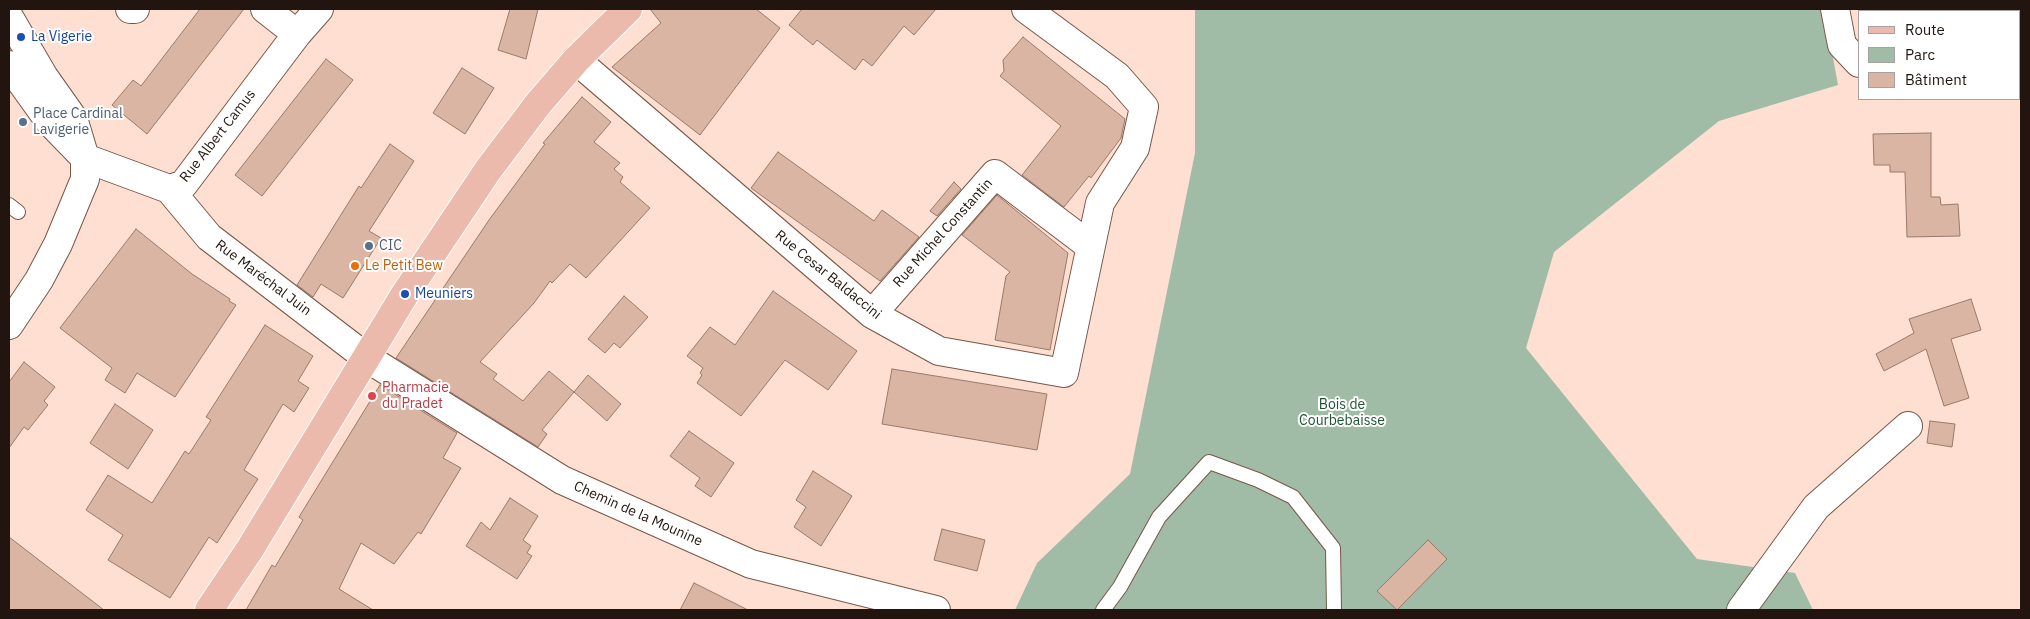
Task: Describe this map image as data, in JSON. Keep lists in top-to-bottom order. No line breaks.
{"streets":{"street":["Rue Albert Camus","Rue Michel Constantin","Rue Cesar Baldaccini","Rue Maréchal Juin","Chemin de la Mounine"]},"crossings":[["Rue Albert Camus","Rue Maréchal Juin"],["Rue Michel Constantin","Rue Cesar Baldaccini"],["Rue Maréchal Juin","Chemin de la Mounine"]],"parks":["Bois de Courbebaisse"],"places":["La Vigerie","Place Cardinal Lavigerie","CIC","Le Petit Bew","Meuniers","Pharmacie du Pradet"],"legend":["Route","Parc","Bâtiment"]}
